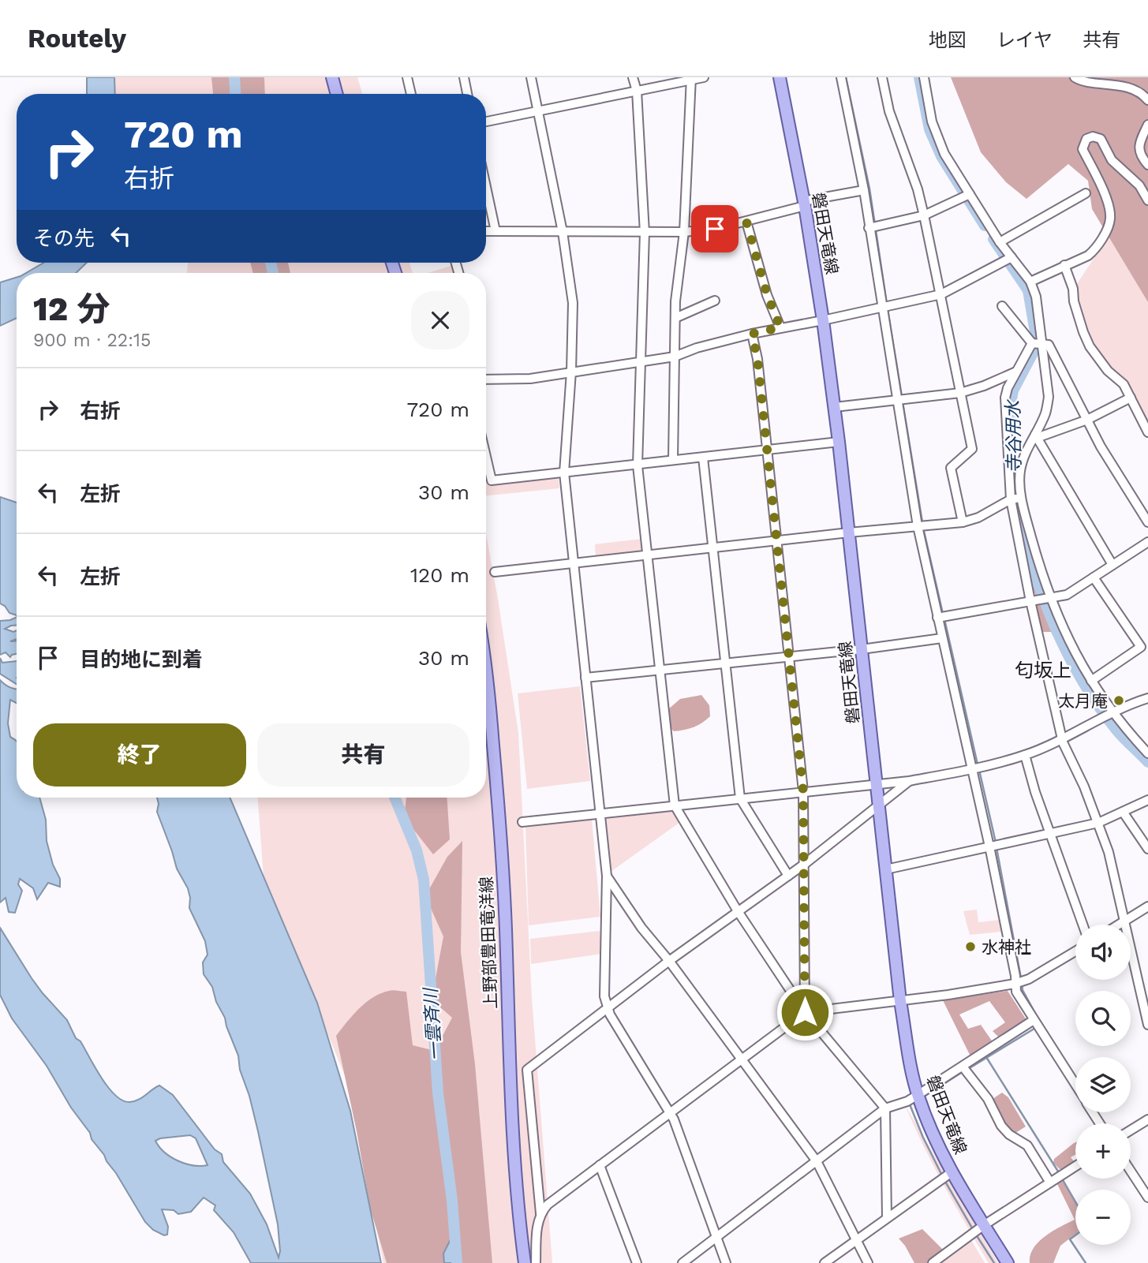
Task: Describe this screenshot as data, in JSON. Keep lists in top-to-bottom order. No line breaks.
{"streets":{"main road":["磐田天竜線","上野部豊田竜洋線"]},"districts":["匂坂上"],"water":["寺谷用水","一雲斉川"],"places":["太月庵","水神社"],"page":{"header":"Routely","nav":["地図","レイヤ","共有"],"turn":["720 m","右折"],"then":"その先","heading":["12 分","900 m · 22:15"],"list":[{"name":"右折","value":"720 m"},{"name":"左折","value":"30 m"},{"name":"左折","value":"120 m"},{"name":"目的地に到着","value":"30 m"}],"buttons":["終了","共有"],"map_buttons":["+","−"]}}
